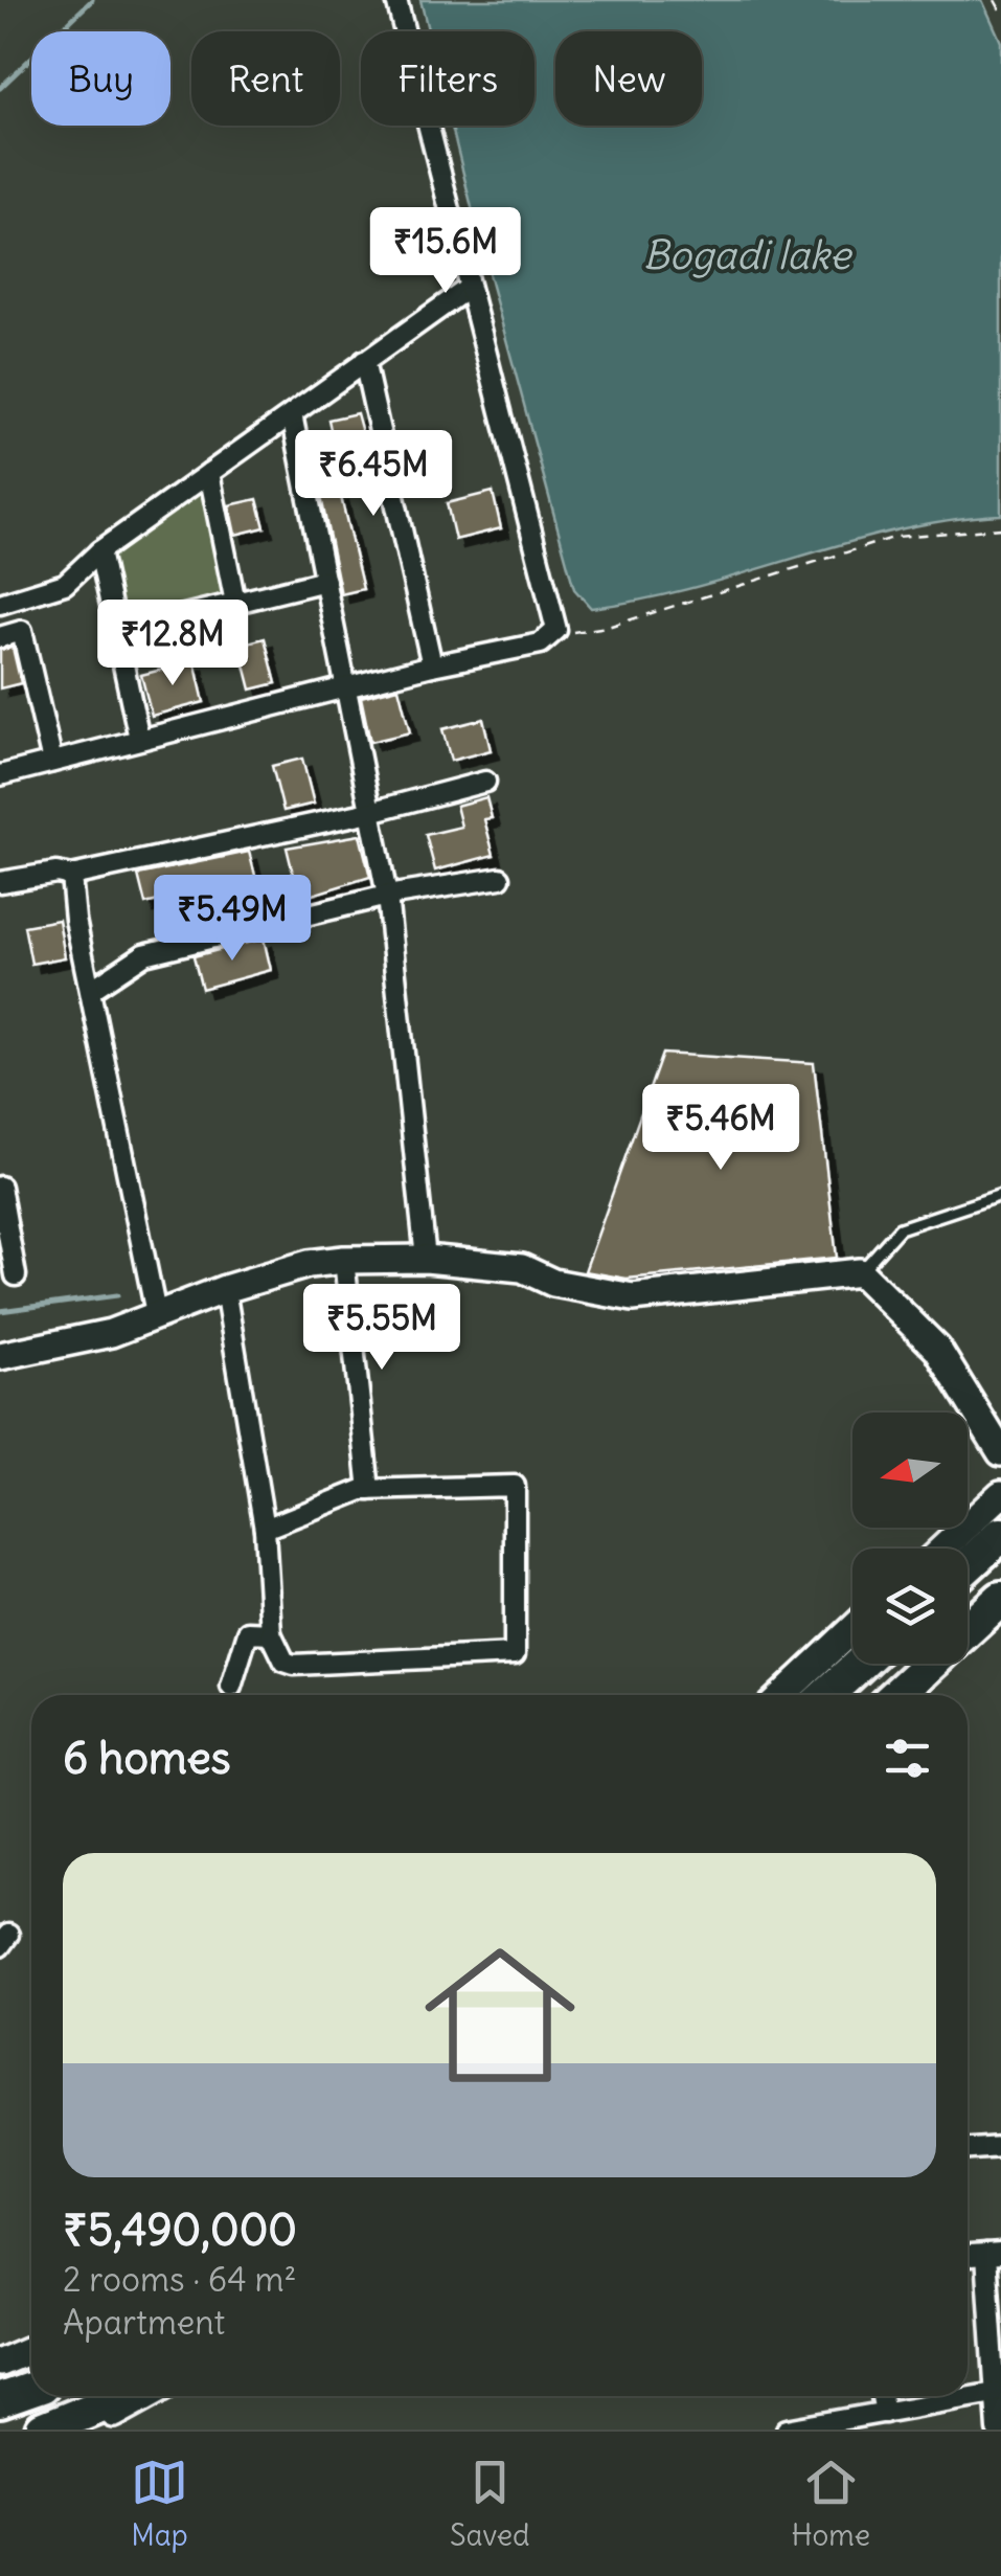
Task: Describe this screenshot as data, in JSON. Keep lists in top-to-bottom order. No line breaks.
{"water":["Bogadi lake"],"north":"left","page":{"chip":["Buy","Rent","Filters","New"],"price":["₹15.6M","₹6.45M","₹12.8M","₹5.49M","₹5.46M","₹5.55M"],"heading":"6 homes","list":[{"name":"₹5,490,000","note":"2 rooms · 64 m² · Apartment"}],"tabs":["Map","Saved","Home"]}}
